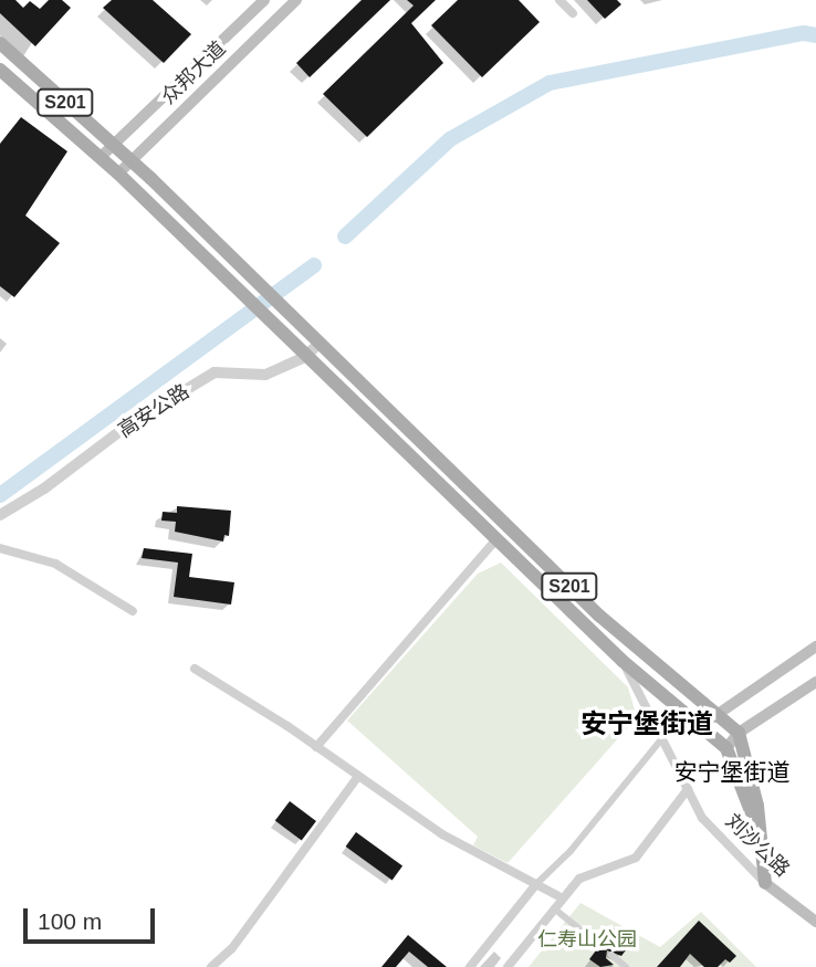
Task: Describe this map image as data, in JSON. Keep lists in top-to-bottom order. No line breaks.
{"streets":{"main road":["众邦大道","S201","刘沙公路"],"street":["高安公路"]},"crossings":[["众邦大道","S201"],["S201","高安公路"],["S201","刘沙公路"]],"districts":["安宁堡街道","安宁堡街道"],"parks":["仁寿山公园"],"scale_bar":"100 m"}
